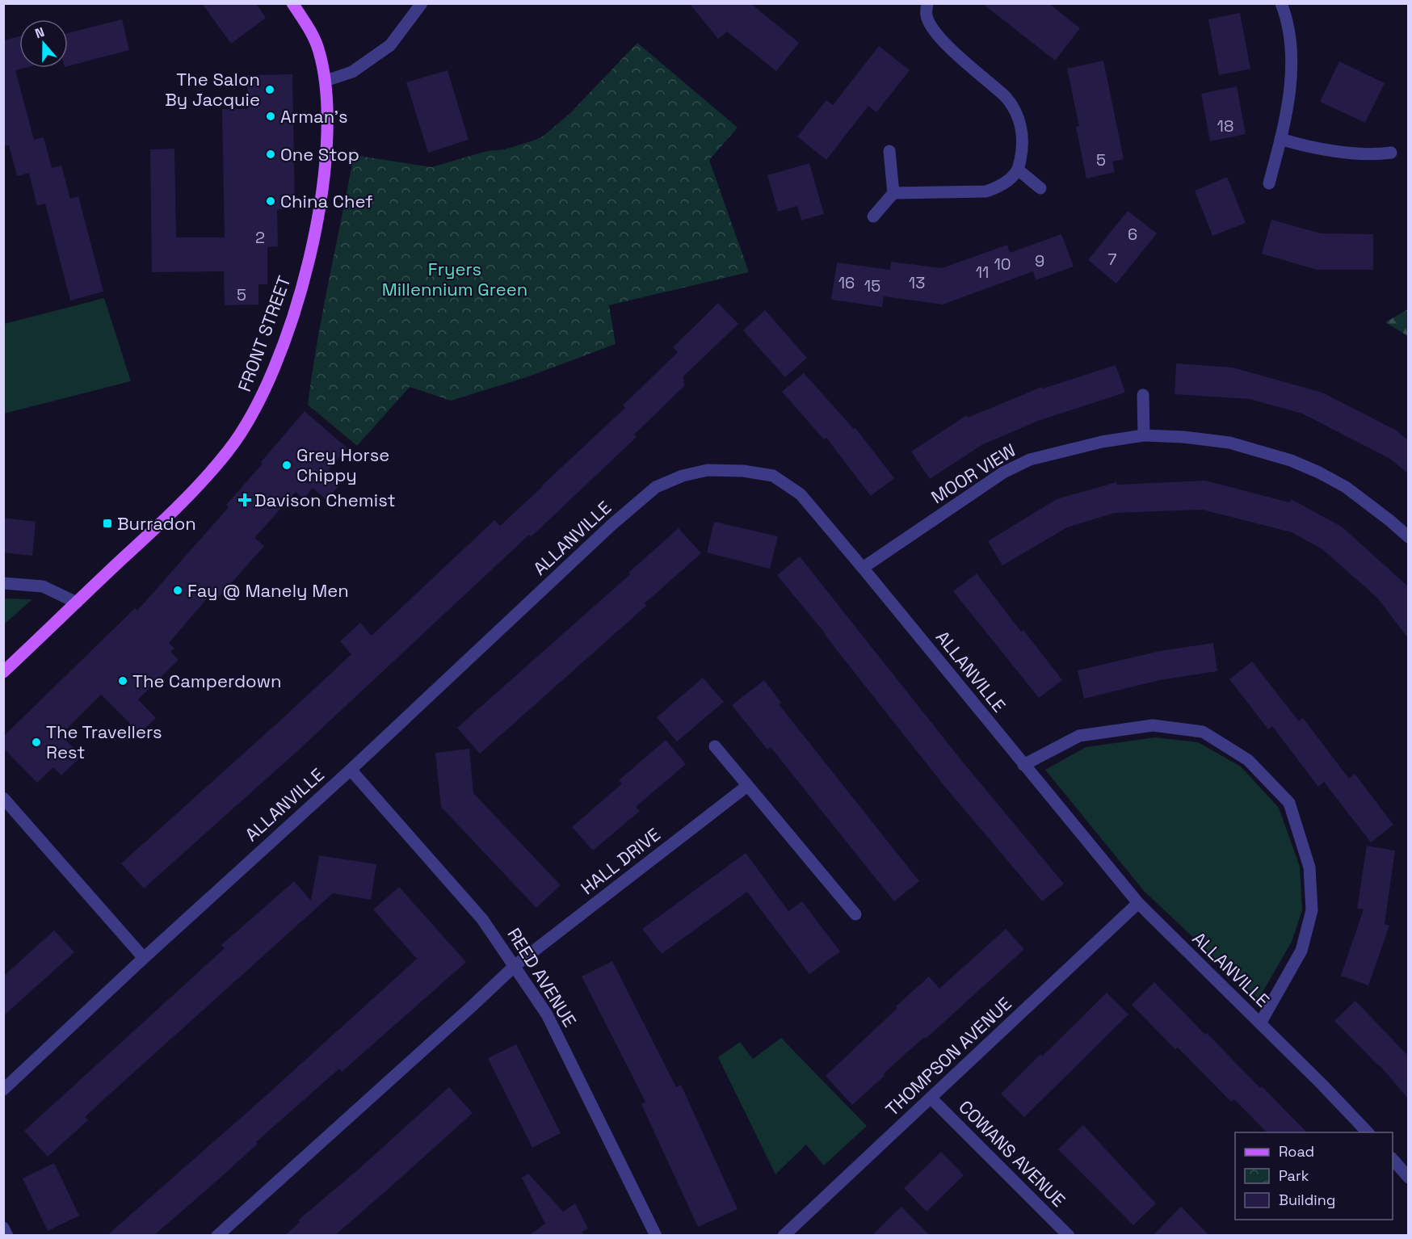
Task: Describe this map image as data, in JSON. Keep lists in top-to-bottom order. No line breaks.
{"streets":{"main road":["FRONT STREET"],"street":["MOOR VIEW","ALLANVILLE","HALL DRIVE","REED AVENUE","THOMPSON AVENUE","COWANS AVENUE"]},"crossings":[["MOOR VIEW","ALLANVILLE"],["ALLANVILLE","REED AVENUE"],["ALLANVILLE","THOMPSON AVENUE"],["HALL DRIVE","REED AVENUE"],["THOMPSON AVENUE","COWANS AVENUE"]],"parks":["Fryers Millennium Green"],"places":{"other":["The Salon By Jacquie","Arman’s","One Stop","China Chef","Grey Horse Chippy","Fay @ Manely Men","The Camperdown","The Travellers Rest"],"health":["Davison Chemist"],"transit":["Burradon"]},"house_numbers":["18","5","6","2","7","9","10","11","16","13","15","5"],"legend":["Road","Park","Building"],"north":"top"}
